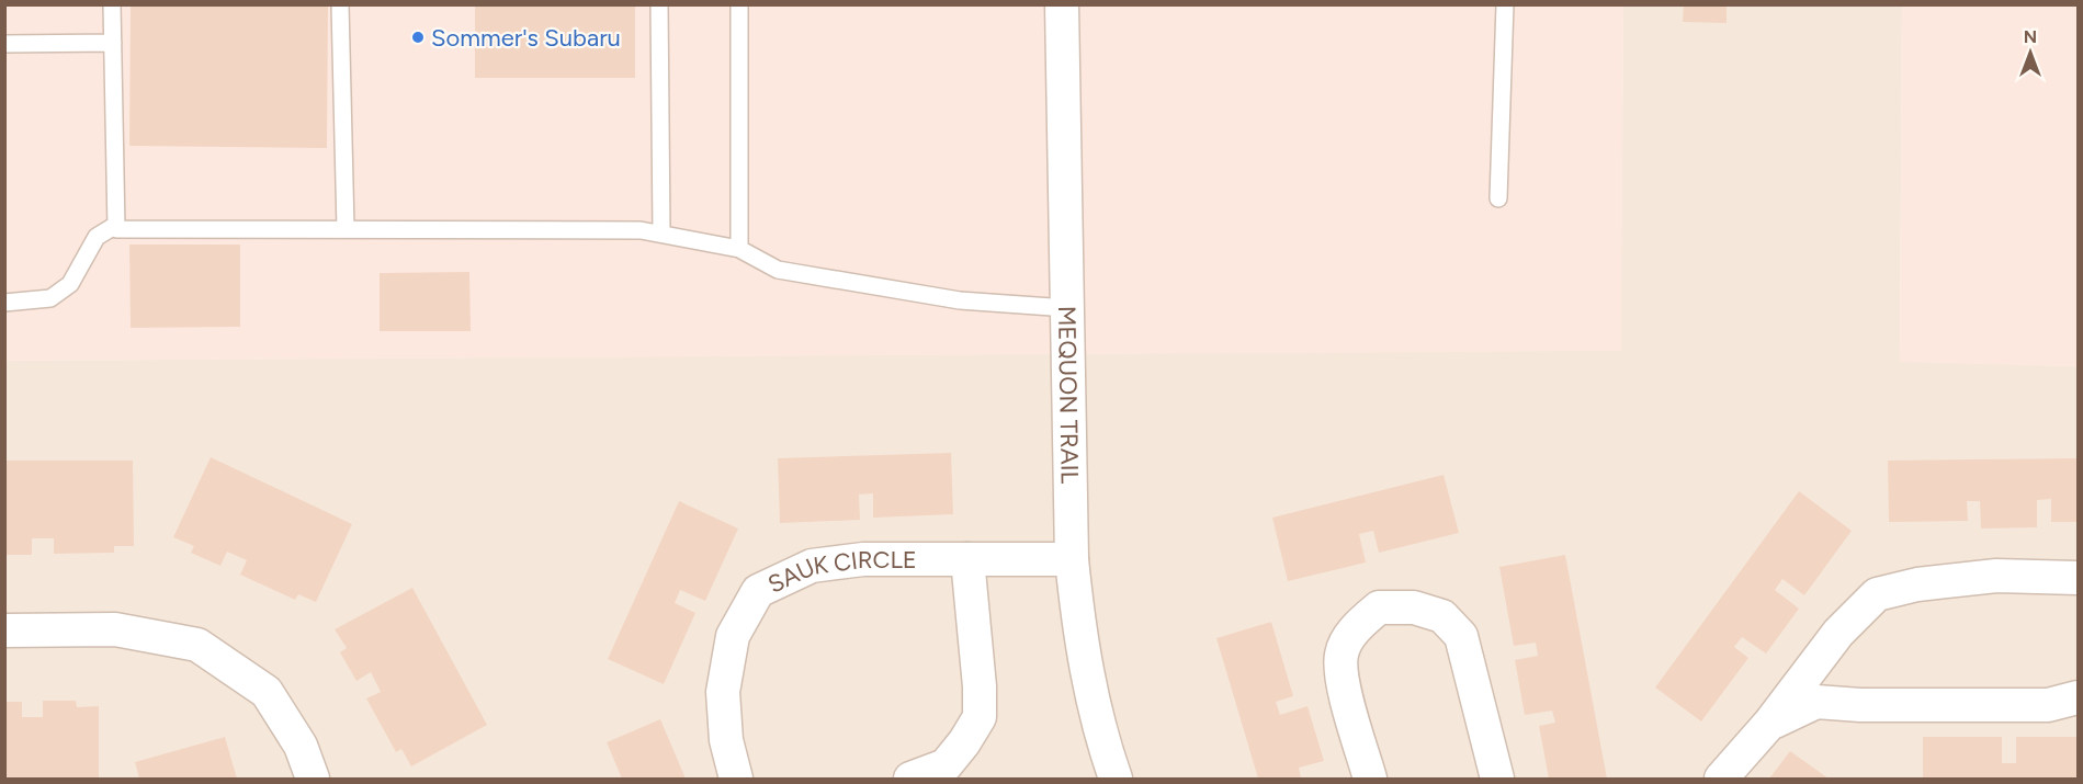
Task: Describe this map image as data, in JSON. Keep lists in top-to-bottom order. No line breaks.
{"streets":{"street":["MEQUON TRAIL","SAUK CIRCLE"]},"crossings":[["MEQUON TRAIL","SAUK CIRCLE"]],"places":["Sommer's Subaru"],"north":"top"}
